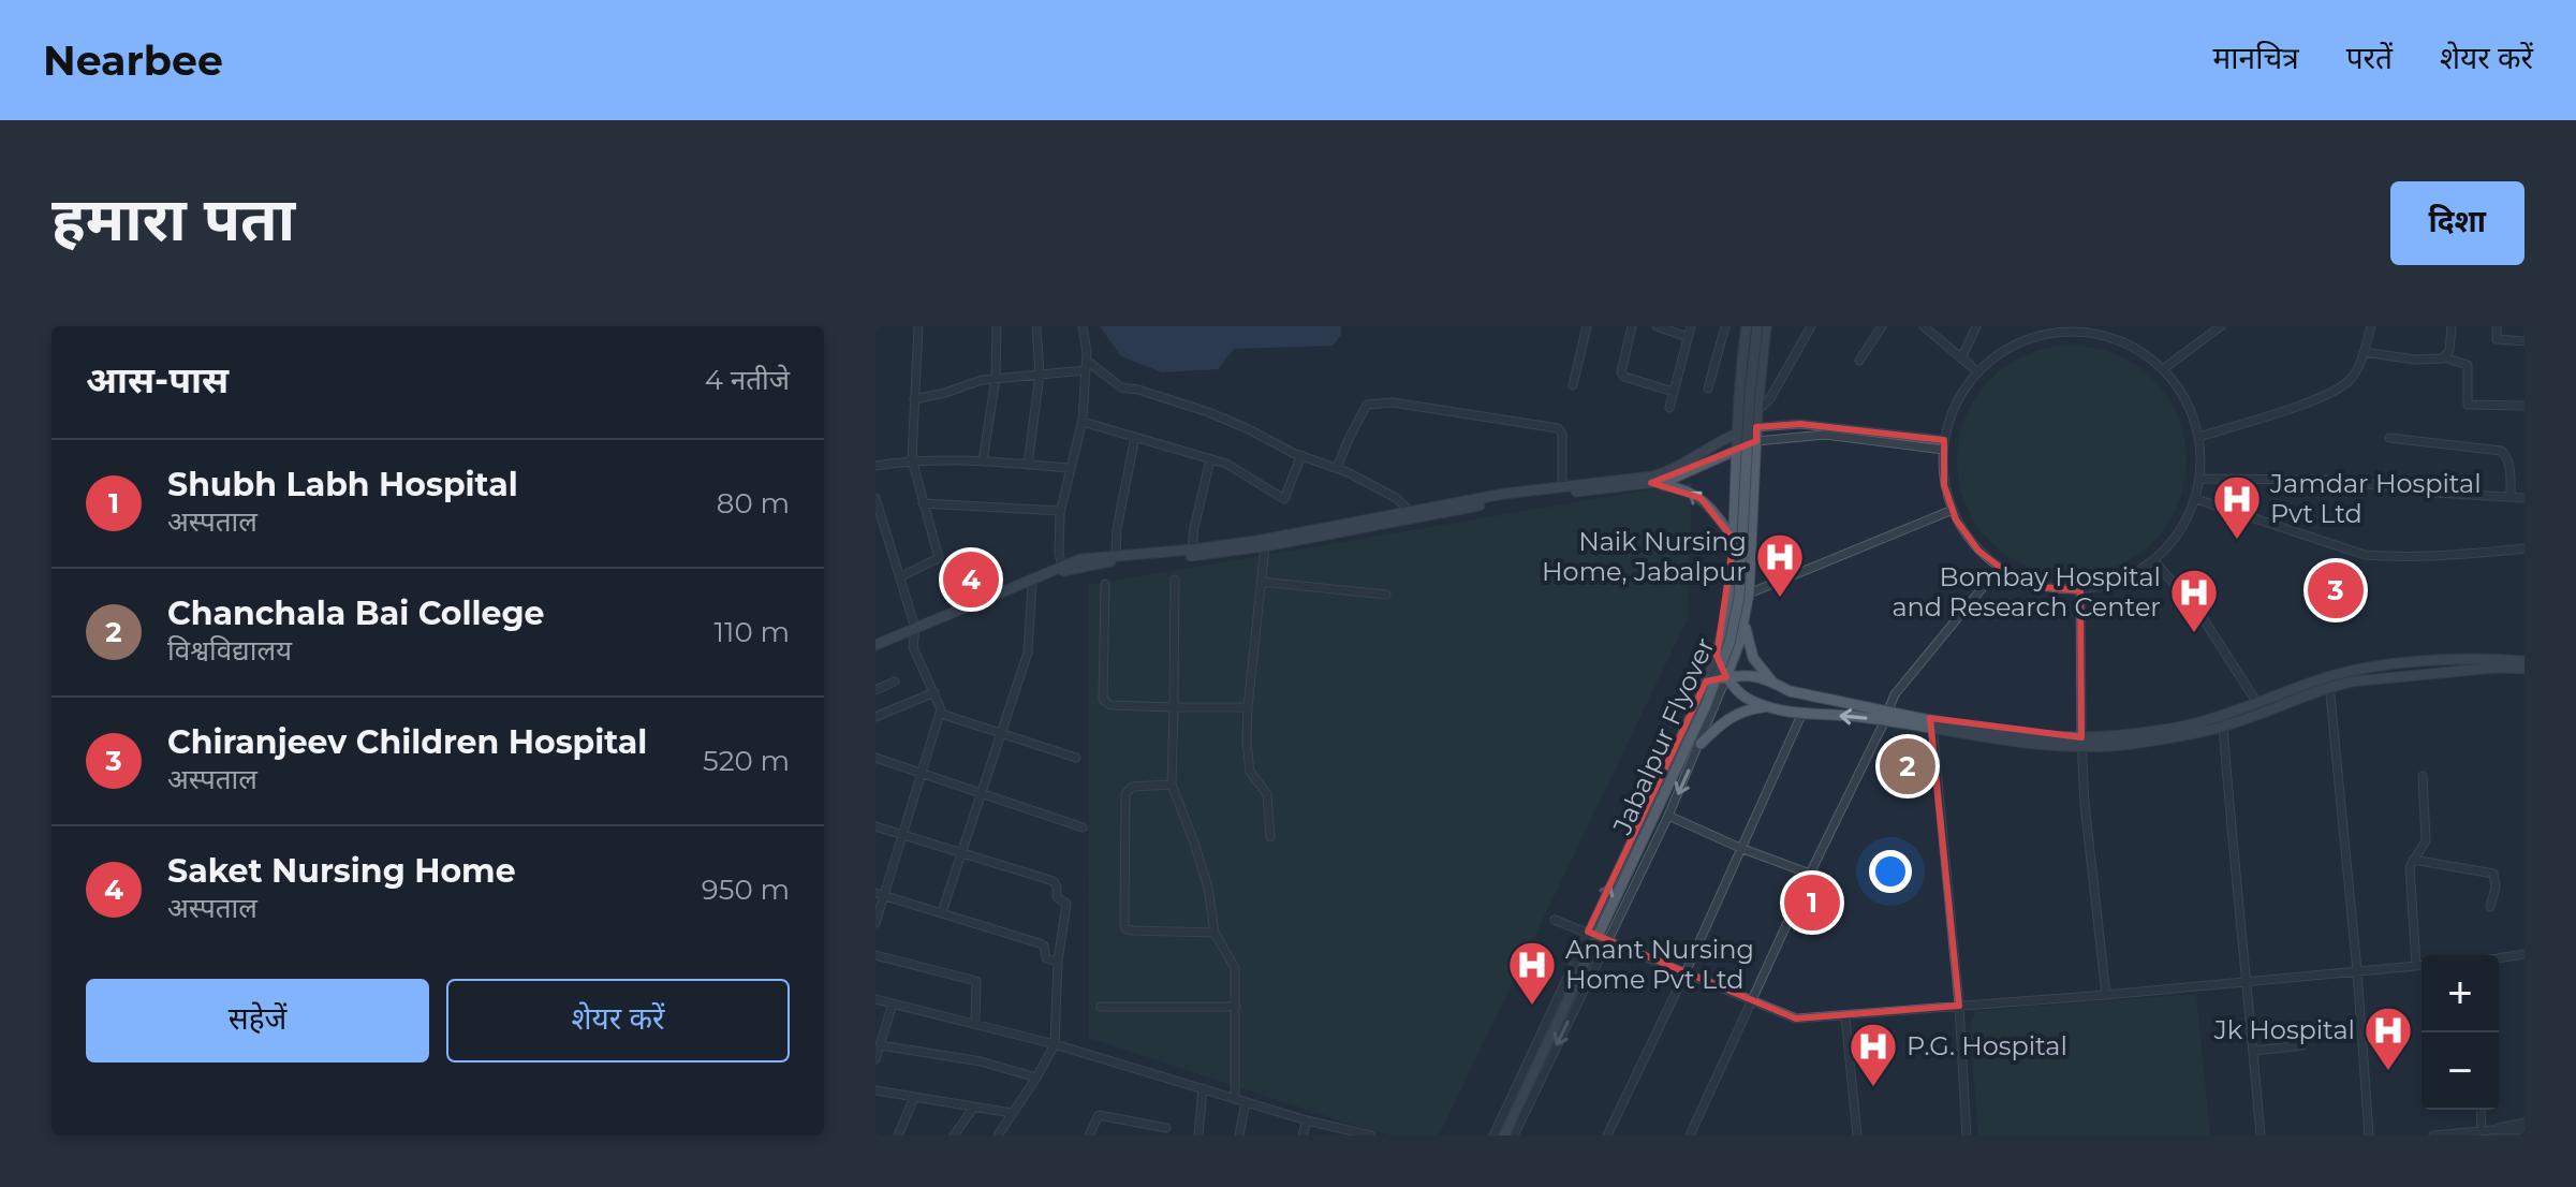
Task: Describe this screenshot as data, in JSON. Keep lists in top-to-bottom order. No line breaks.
{"streets":{"main road":["Jabalpur Flyover"]},"places":{"hospital":["Jamdar Hospital Pvt Ltd","Naik Nursing Home, Jabalpur","Bombay Hospital and Research Center","Anant Nursing Home Pvt Ltd","Jk Hospital","P.G. Hospital"]},"page":{"header":"Nearbee","nav":["मानचित्र","परतें","शेयर करें"],"buttons":["दिशा",["सहेजें","शेयर करें"]],"title":"हमारा पता","heading":["आस-पास","4 नतीजे"],"list":[{"mark":"1","name":"Shubh Labh Hospital","note":"अस्पताल","value":"80 m"},{"mark":"2","name":"Chanchala Bai College","note":"विश्वविद्यालय","value":"110 m"},{"mark":"3","name":"Chiranjeev Children Hospital","note":"अस्पताल","value":"520 m"},{"mark":"4","name":"Saket Nursing Home","note":"अस्पताल","value":"950 m"}],"pins":["4","3","2","1"],"map_buttons":["+","−"]}}
